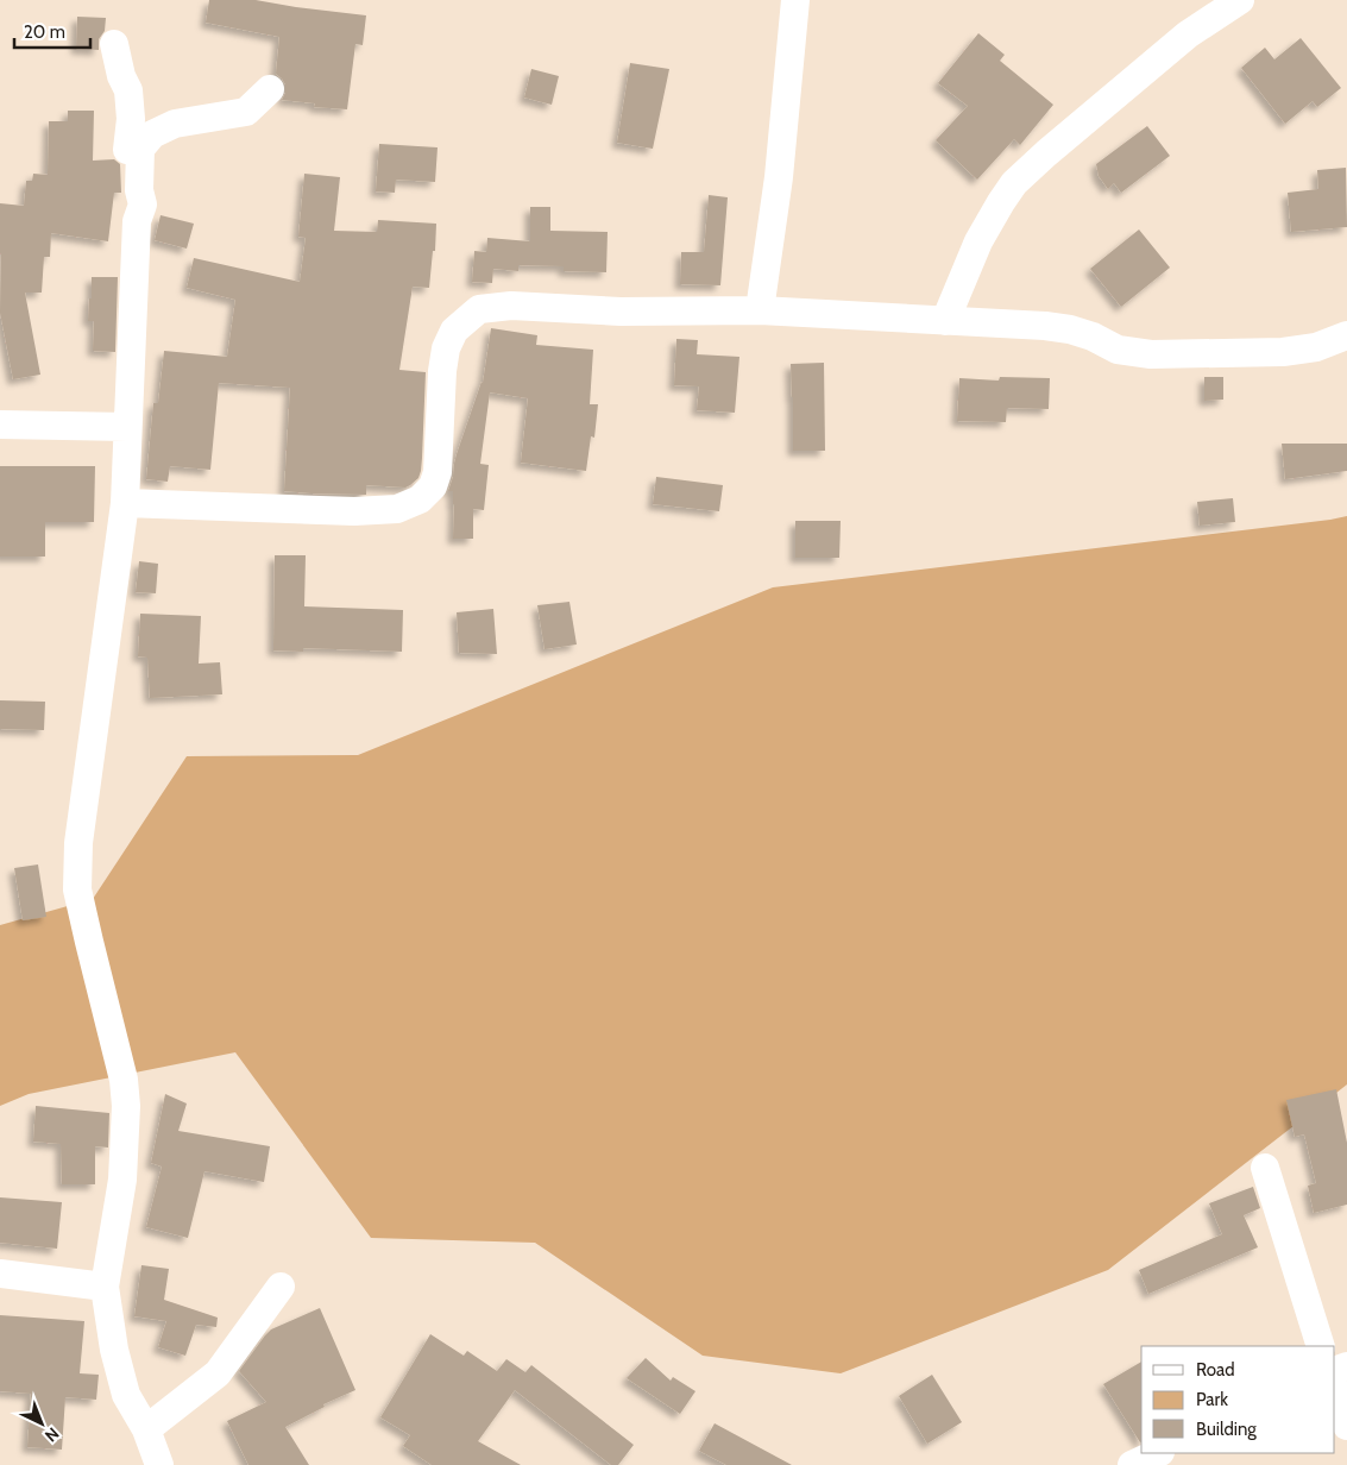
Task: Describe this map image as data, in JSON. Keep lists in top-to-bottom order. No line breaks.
{"legend":["Road","Park","Building"],"scale_bar":"20 m","north":"bottom right"}
